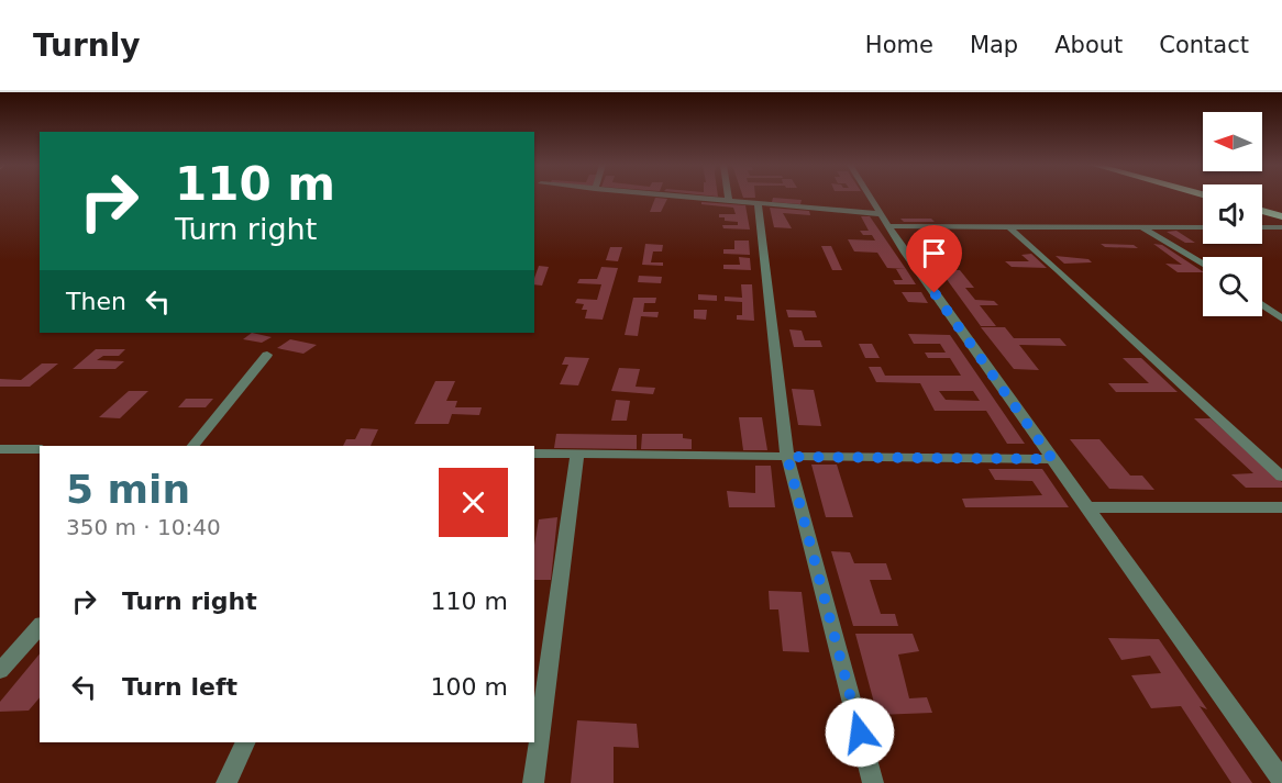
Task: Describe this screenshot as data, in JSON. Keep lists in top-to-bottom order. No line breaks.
{"north":"left","page":{"header":"Turnly","nav":["Home","Map","About","Contact"],"turn":["110 m","Turn right"],"then":"Then","heading":["5 min","350 m · 10:40"],"list":[{"name":"Turn right","value":"110 m"},{"name":"Turn left","value":"100 m"}]}}
